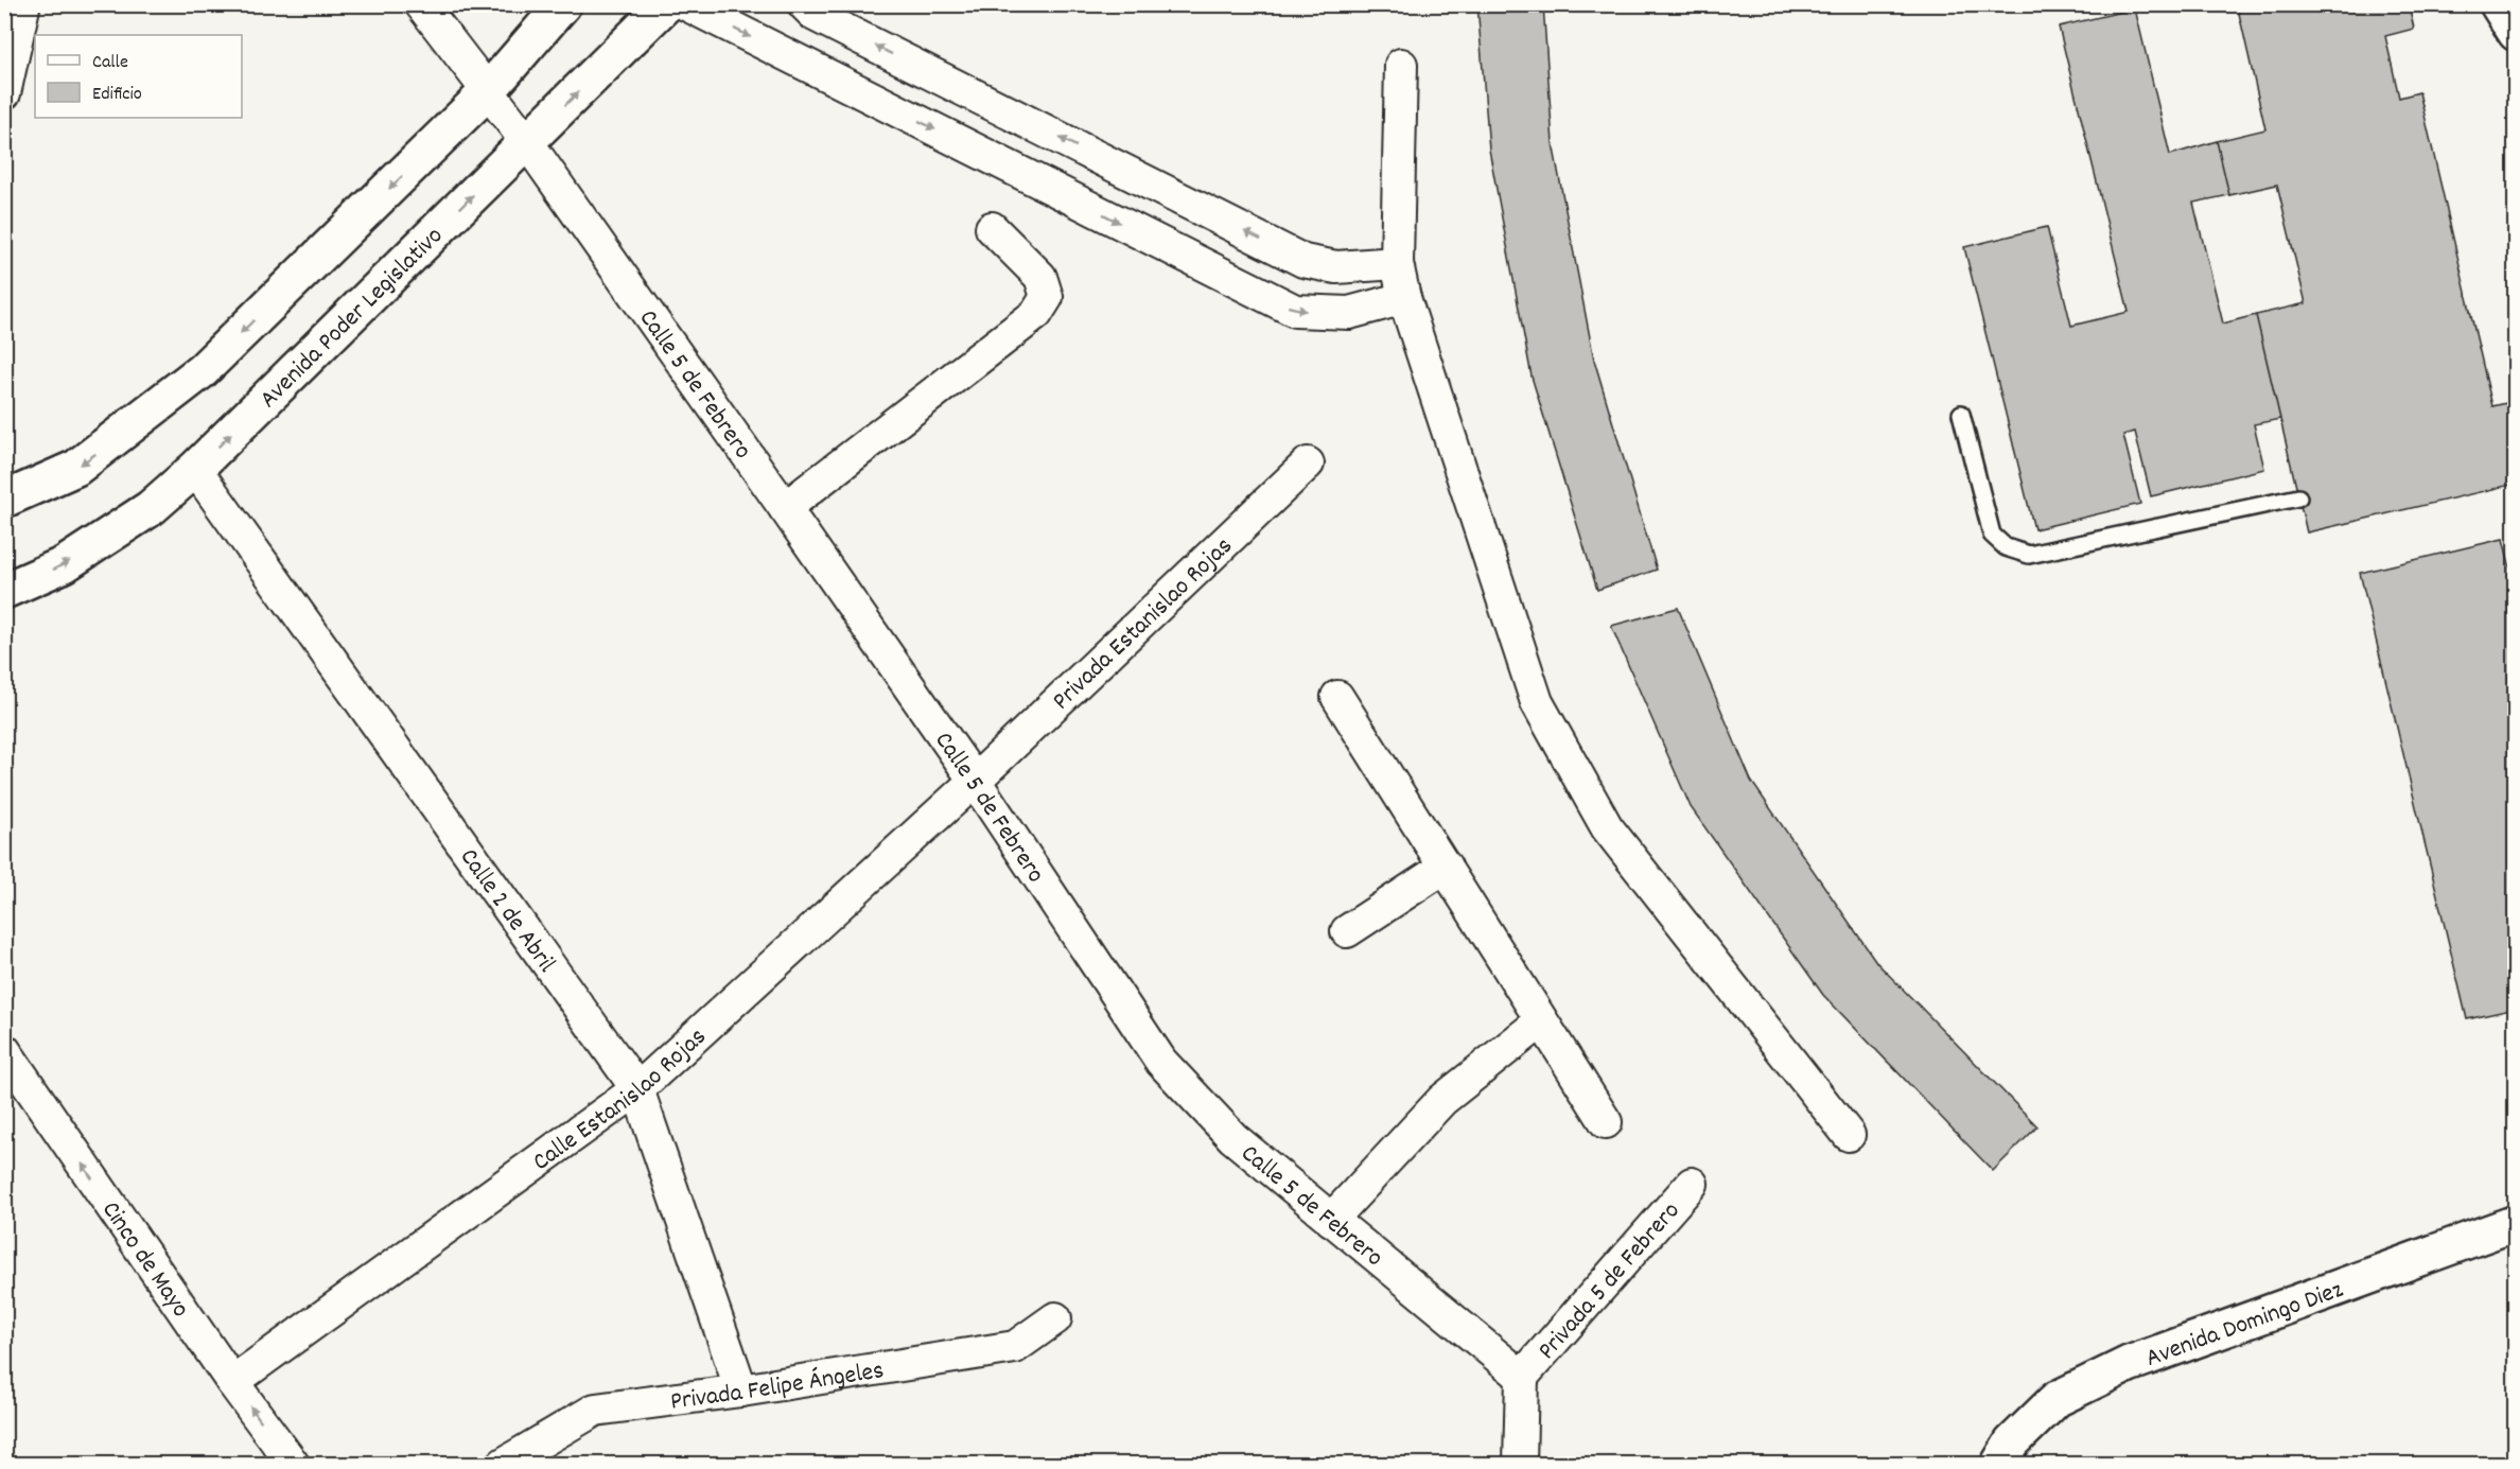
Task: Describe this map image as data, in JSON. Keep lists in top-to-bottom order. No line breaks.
{"streets":{"main road":["Avenida Poder Legislativo","Avenida Domingo Diez"],"street":["Calle 5 de Febrero","Privada Estanislao Rojas","Calle 2 de Abril","Calle Estanislao Rojas","Cinco de Mayo","Privada 5 de Febrero","Privada Felipe Ángeles"]},"crossings":[["Avenida Poder Legislativo","Calle 5 de Febrero"],["Avenida Poder Legislativo","Calle 2 de Abril"],["Calle 5 de Febrero","Privada Estanislao Rojas"],["Calle 5 de Febrero","Calle Estanislao Rojas"],["Calle 5 de Febrero","Privada 5 de Febrero"],["Privada Estanislao Rojas","Calle Estanislao Rojas"],["Calle 2 de Abril","Calle Estanislao Rojas"],["Calle 2 de Abril","Privada Felipe Ángeles"],["Calle Estanislao Rojas","Cinco de Mayo"]],"one_way":["Cinco de Mayo"],"legend":["Calle","Edificio"]}
